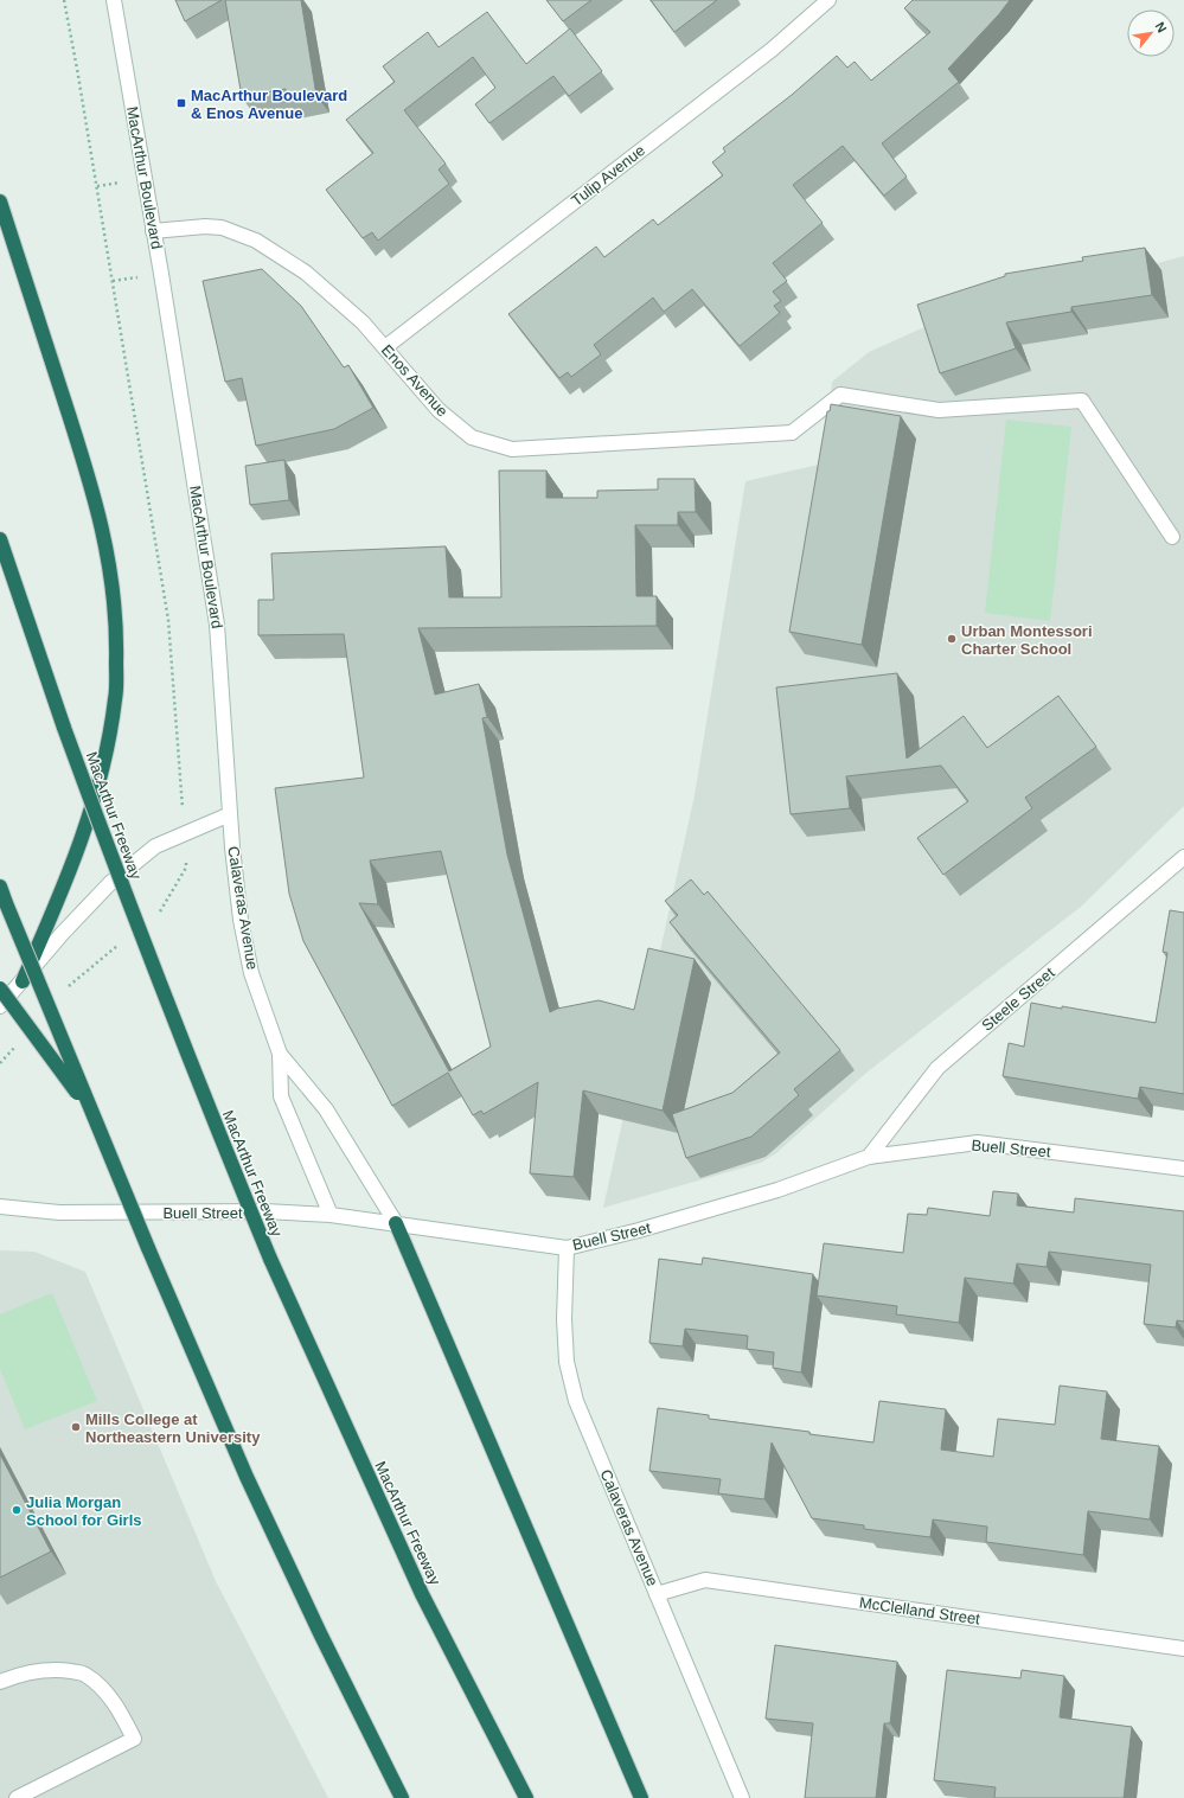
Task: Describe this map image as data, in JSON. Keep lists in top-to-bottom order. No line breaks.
{"streets":{"highway":["MacArthur Freeway"],"street":["Tulip Avenue","MacArthur Boulevard","Enos Avenue","Calaveras Avenue","Steele Street","Buell Street","McClelland Street"]},"crossings":[["Tulip Avenue","Enos Avenue"],["MacArthur Boulevard","Enos Avenue"],["MacArthur Boulevard","Calaveras Avenue"],["Calaveras Avenue","Buell Street"],["Calaveras Avenue","McClelland Street"],["Steele Street","Buell Street"]],"places":{"transit":["MacArthur Boulevard & Enos Avenue"],"other":["Urban Montessori Charter School","Mills College at Northeastern University","Julia Morgan School for Girls"]},"north":"top right"}
